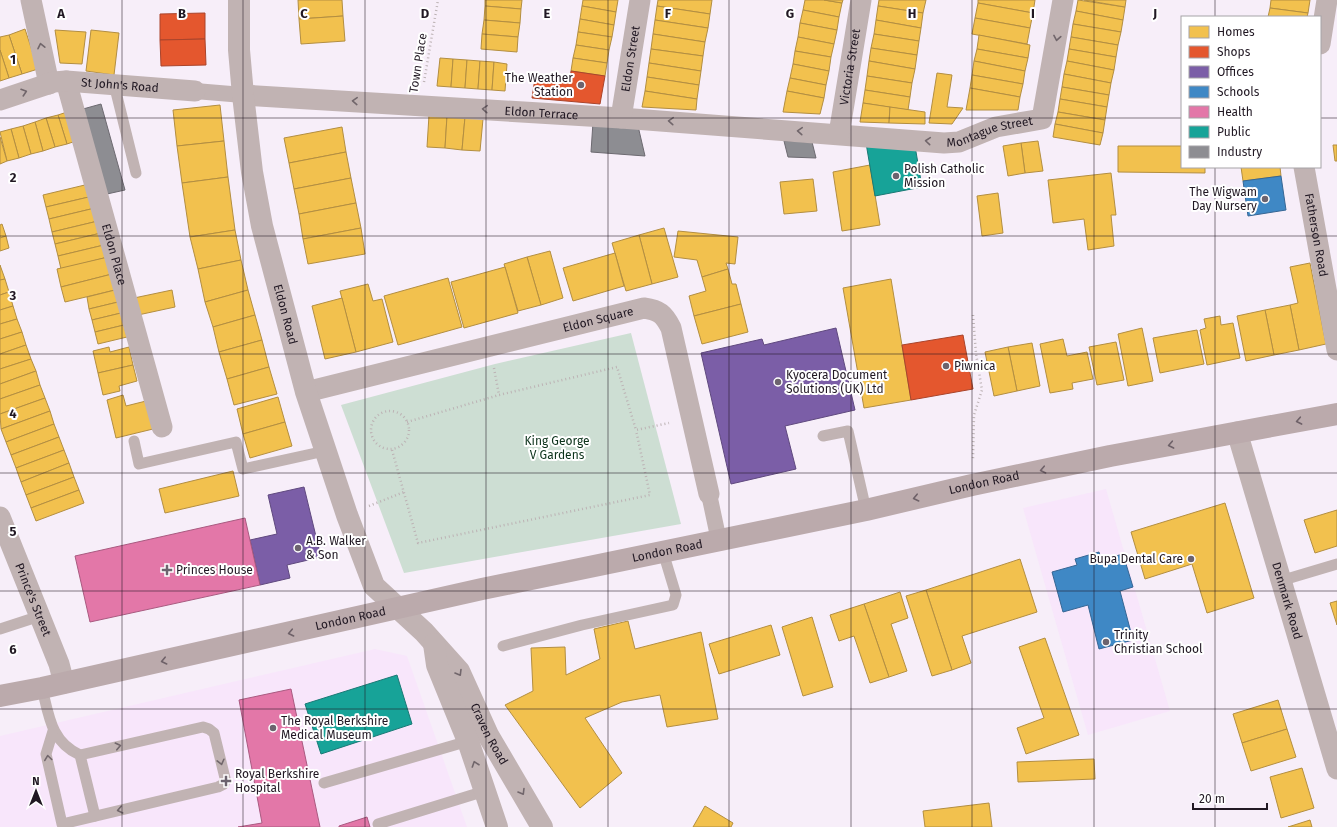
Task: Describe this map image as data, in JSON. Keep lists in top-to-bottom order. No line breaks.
{"streets":{"main road":["London Road"],"street":["Eldon Street","Victoria Street","St John's Road","Eldon Terrace","Montague Street","Fatherson Road","Eldon Place","Eldon Road","Eldon Square","Prince's Street","Denmark Road","Craven Road"],"path":["Town Place"]},"crossings":[["Eldon Street","Eldon Terrace"],["Town Place","Eldon Terrace"],["Victoria Street","Eldon Terrace"],["Victoria Street","Montague Street"],["St John's Road","Eldon Terrace"],["St John's Road","Eldon Place"],["St John's Road","Eldon Road"],["Eldon Terrace","Montague Street"],["Eldon Terrace","Eldon Road"],["Eldon Road","Eldon Square"],["Eldon Road","London Road"],["Eldon Road","Craven Road"],["Eldon Square","London Road"],["London Road","Prince's Street"],["London Road","Denmark Road"],["London Road","Craven Road"]],"one_way":["Eldon Terrace","London Road"],"parks":["King George V Gardens"],"places":{"other":["The Weather Station","Polish Catholic Mission","The Wigwam Day Nursery","Piwnica","Kyocera Document Solutions (UK) Ltd","A.B. Walker & Son","Bupa Dental Care","Trinity Christian School","The Royal Berkshire Medical Museum"],"health":["Princes House","Royal Berkshire Hospital"]},"legend":["Homes","Shops","Offices","Schools","Health","Public","Industry"],"scale_bar":"20 m","north":"top","grid":{"columns":["A","B","C","D","E","F","G","H","I","J"],"rows":["1","2","3","4","5","6"]}}
